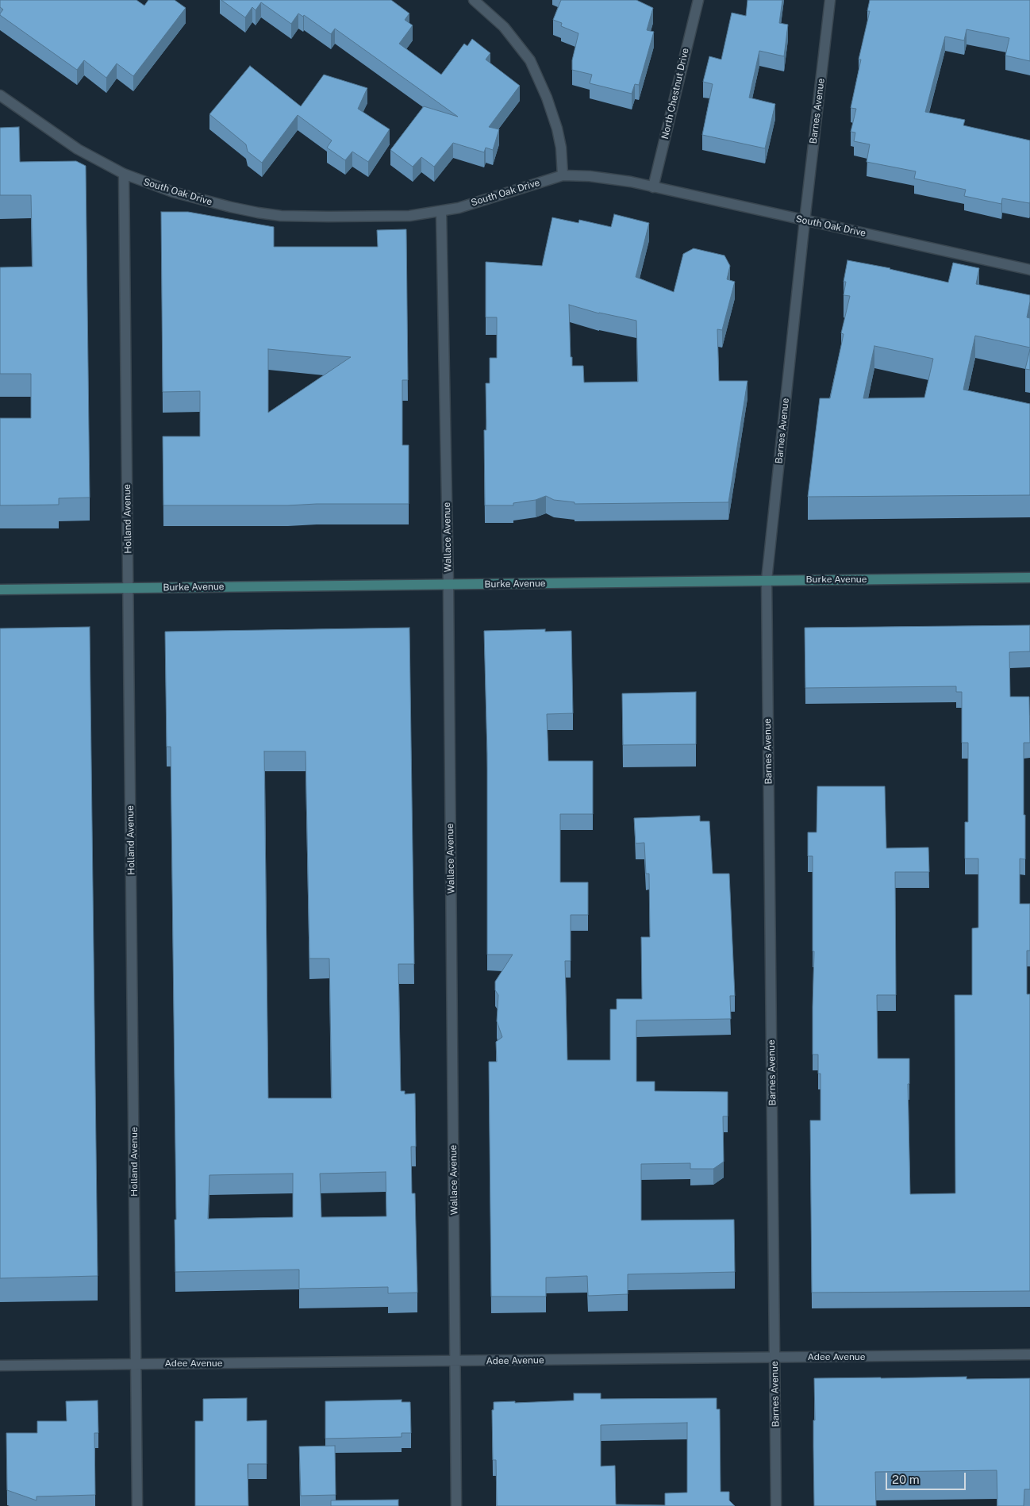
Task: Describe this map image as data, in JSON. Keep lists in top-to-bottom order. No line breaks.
{"streets":{"main road":["Burke Avenue"],"street":["North Chestnut Drive","Barnes Avenue","South Oak Drive","Holland Avenue","Wallace Avenue","Adee Avenue"]},"crossings":[["North Chestnut Drive","South Oak Drive"],["Barnes Avenue","South Oak Drive"],["Barnes Avenue","Burke Avenue"],["Barnes Avenue","Adee Avenue"],["South Oak Drive","Holland Avenue"],["South Oak Drive","Wallace Avenue"],["Holland Avenue","Burke Avenue"],["Holland Avenue","Adee Avenue"],["Wallace Avenue","Burke Avenue"],["Wallace Avenue","Adee Avenue"]],"scale_bar":"20 m"}
